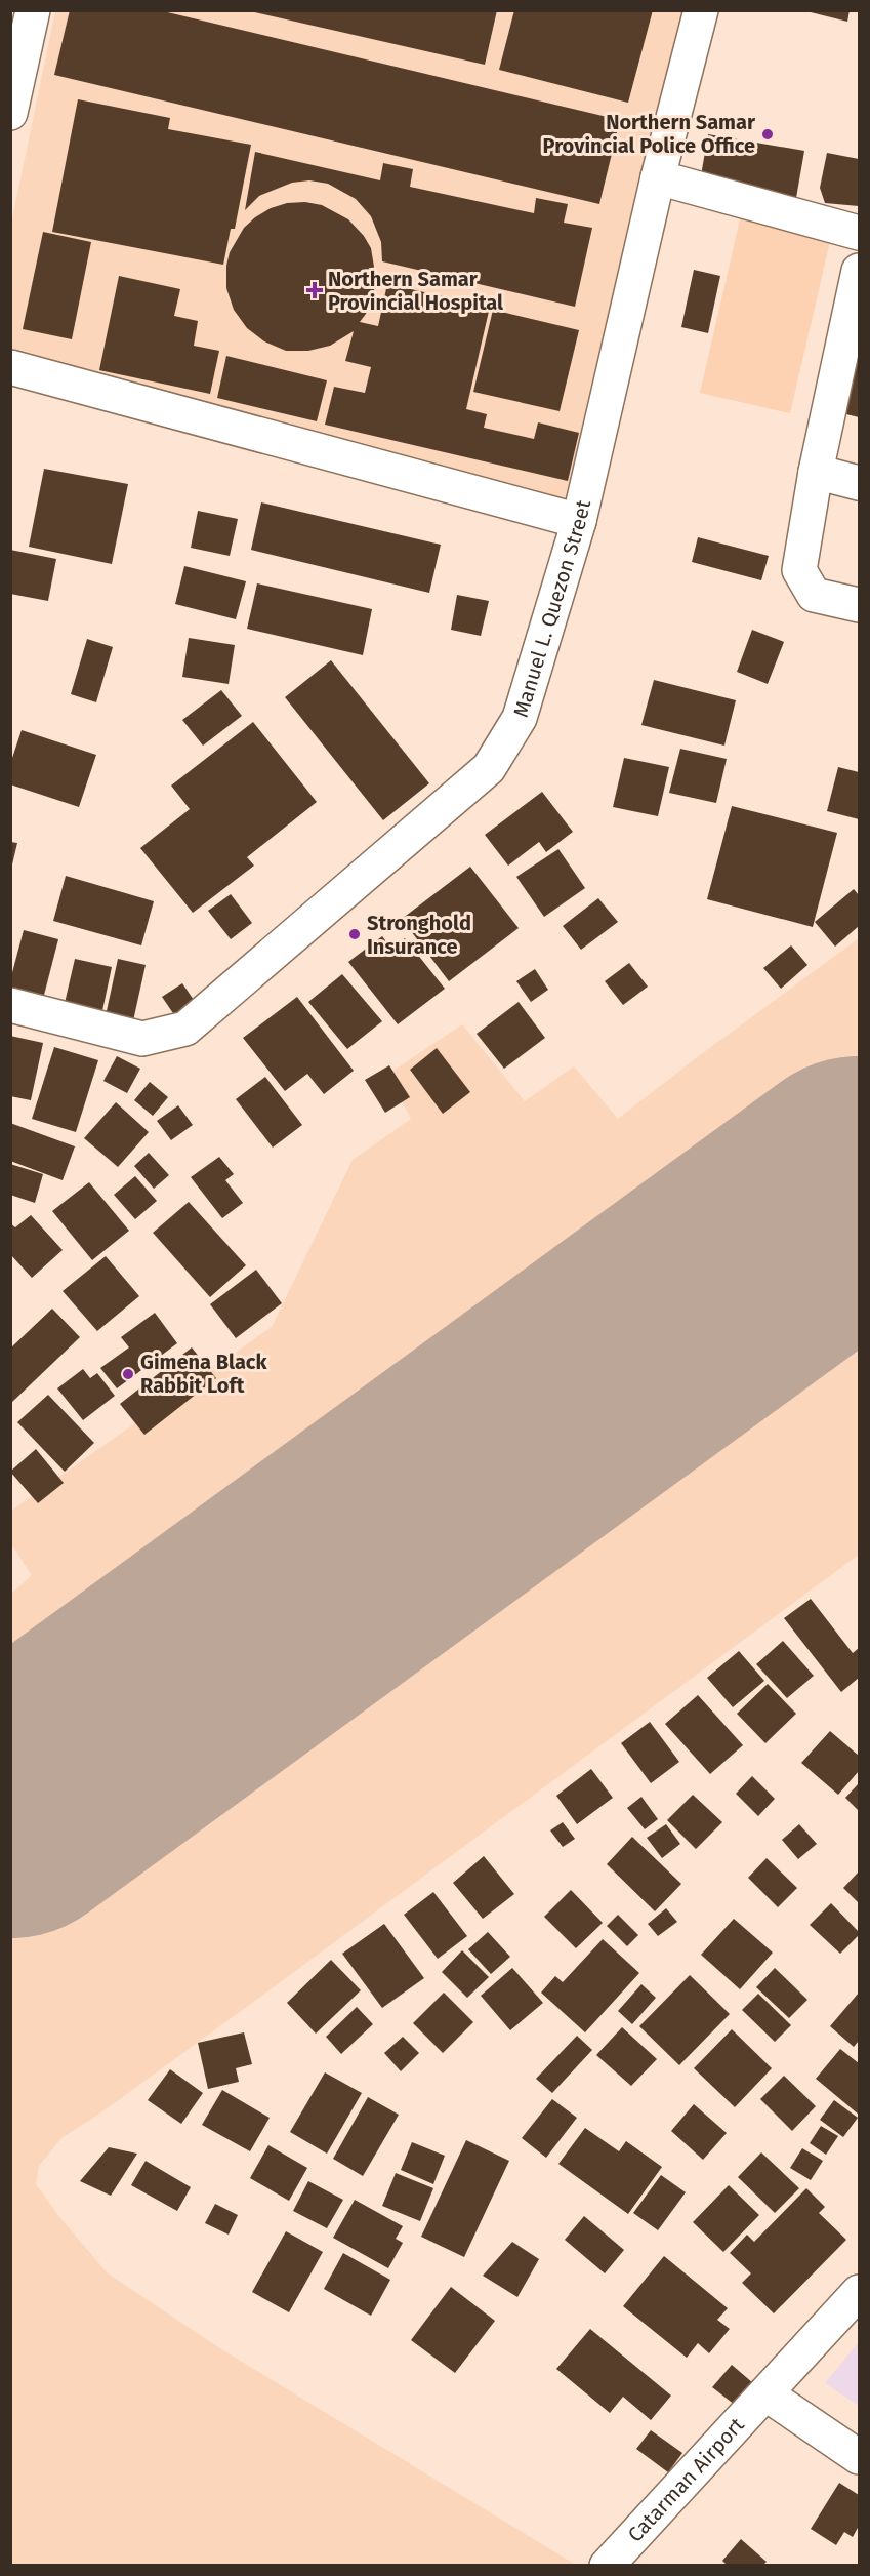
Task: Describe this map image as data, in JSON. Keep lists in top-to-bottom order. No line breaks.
{"streets":{"street":["Manuel L. Quezon Street","Catarman Airport"]},"places":{"other":["Northern Samar Provincial Police Office","Stronghold Insurance","Gimena Black Rabbit Loft"],"health":["Northern Samar Provincial Hospital"]}}
